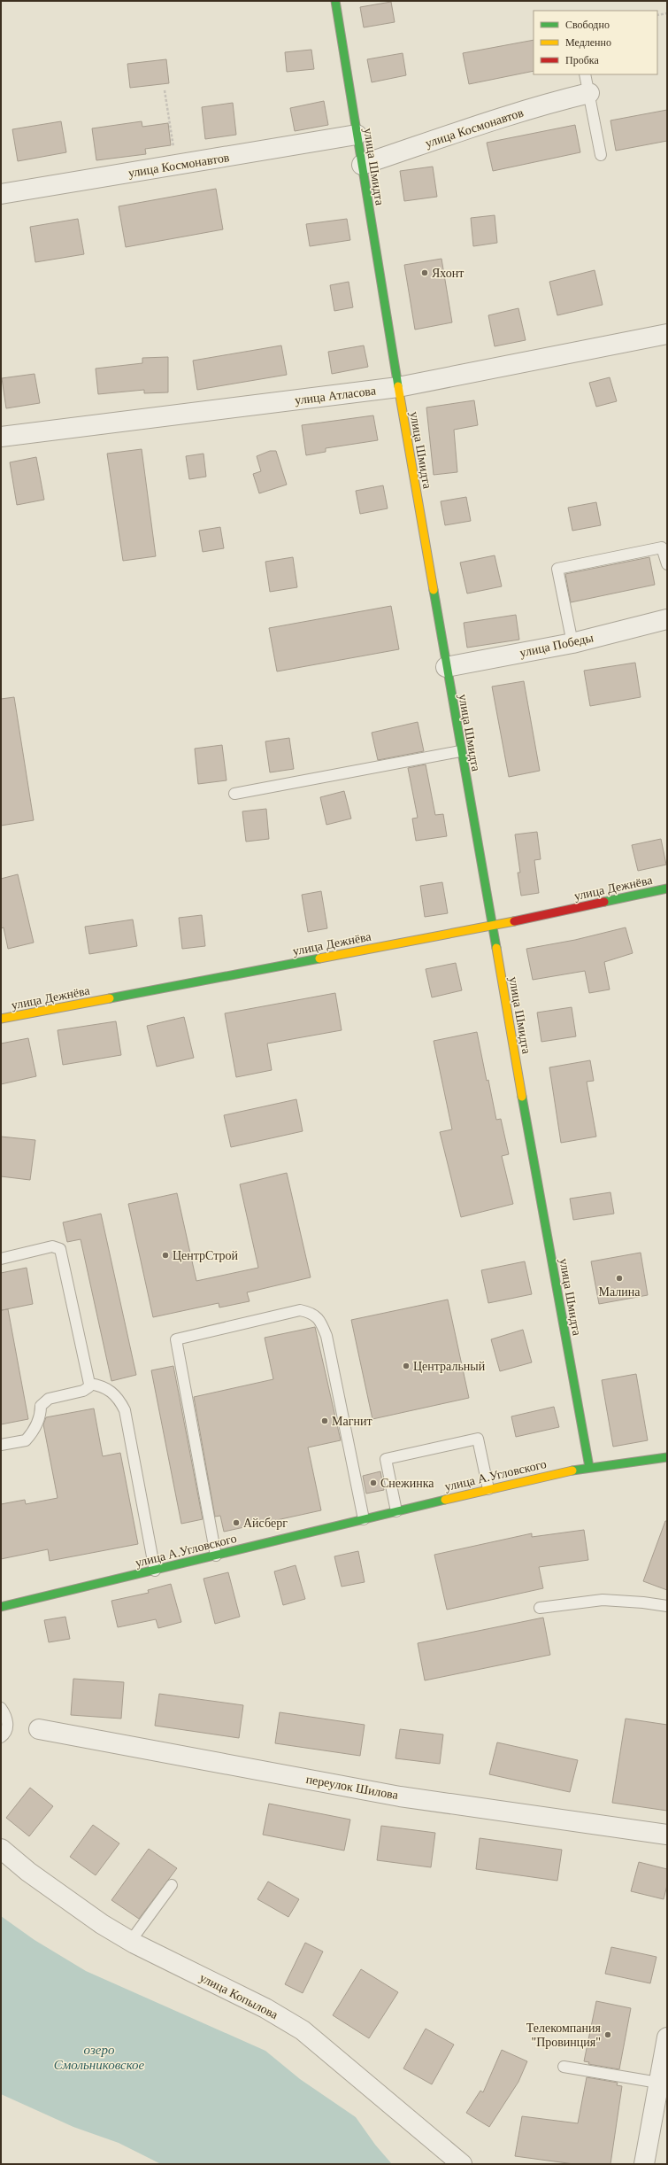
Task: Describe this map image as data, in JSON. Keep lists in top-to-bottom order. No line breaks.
{"streets":{"street":["улица Космонавтов","улица Шмидта","улица Атласова","улица Победы","улица Дежнёва","улица А.Угловского","переулок Шилова","улица Копылова"]},"crossings":[["улица Космонавтов","улица Шмидта"],["улица Шмидта","улица Атласова"],["улица Шмидта","улица Победы"],["улица Шмидта","улица Дежнёва"],["улица Шмидта","улица А.Угловского"]],"water":["озеро Смольниковское"],"places":["Яхонт","ЦентрСтрой","Малина","Центральный","Магнит","Снежинка","Айсберг","Телекомпания \"Провинция\""],"legend":["Свободно","Медленно","Пробка"]}
